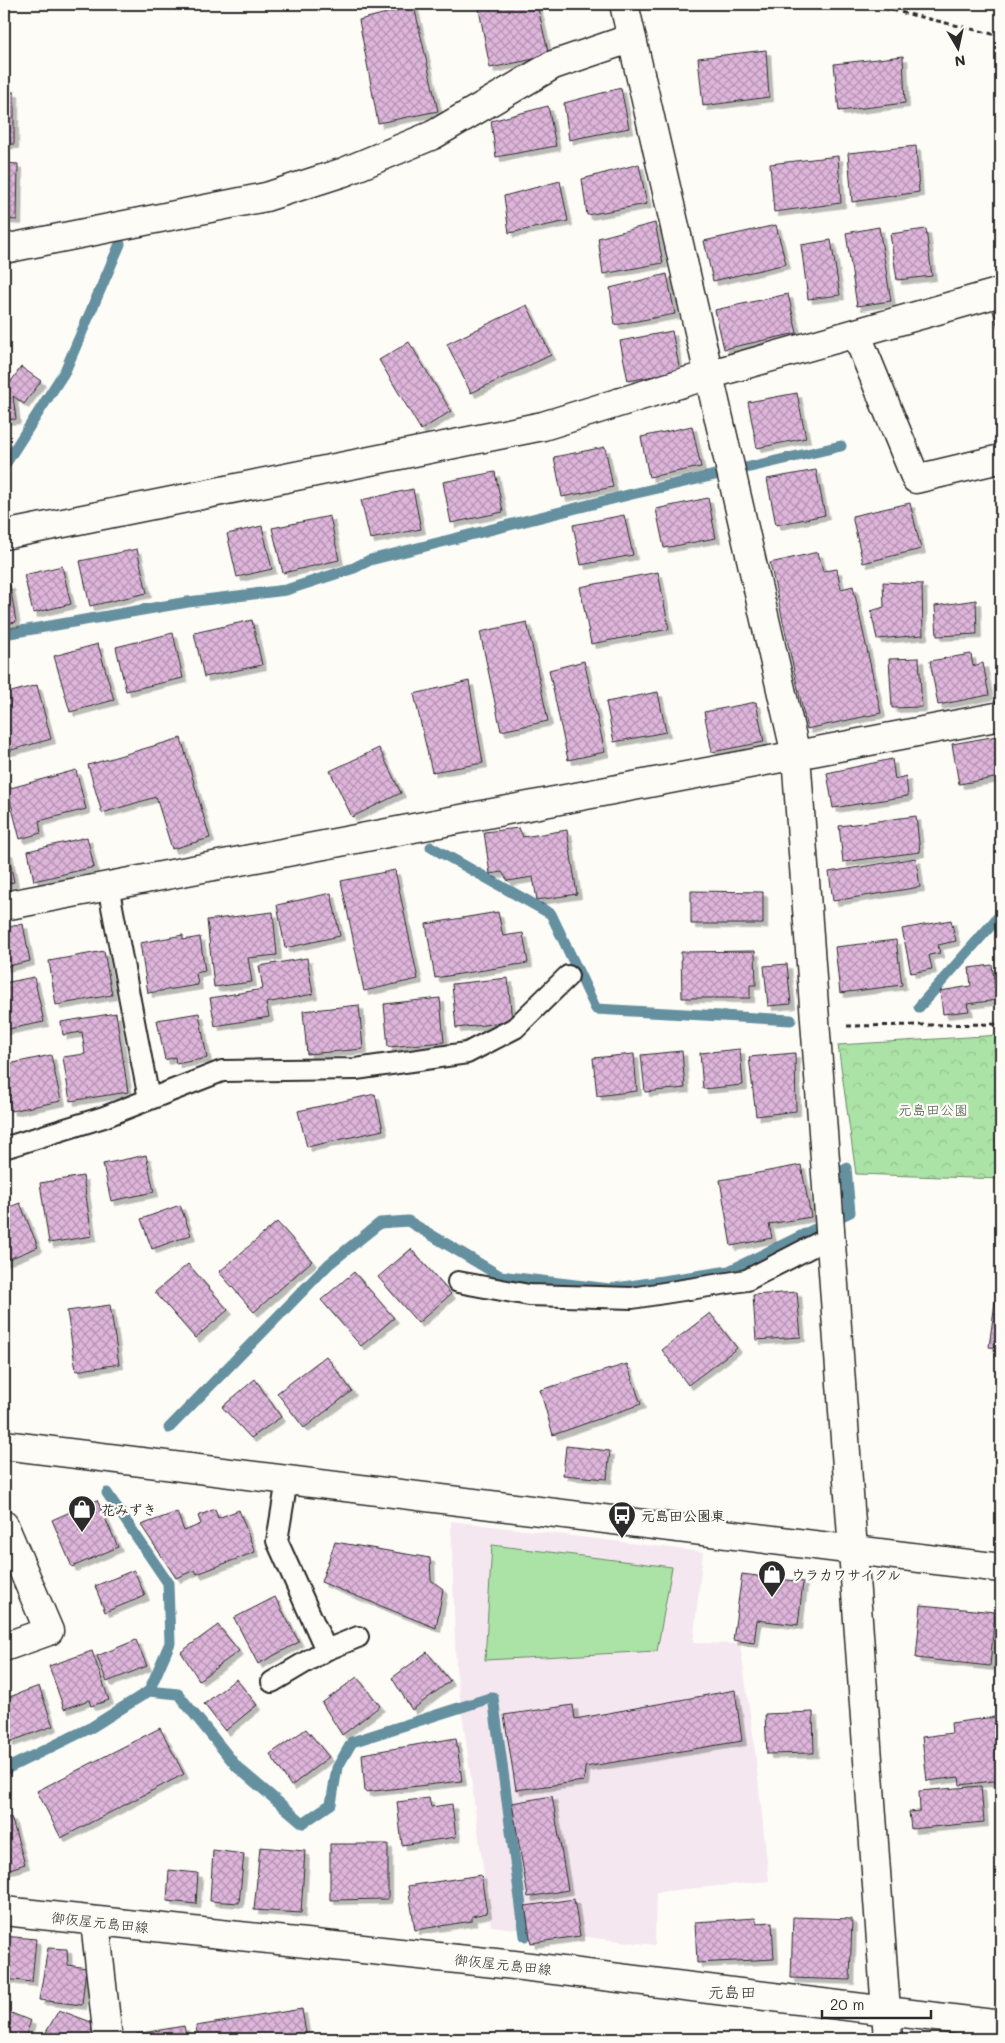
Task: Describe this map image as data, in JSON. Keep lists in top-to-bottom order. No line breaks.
{"streets":{"street":["御仮屋元島田線"]},"districts":["元島田"],"parks":["元島田公園"],"places":{"shop":["花みずき","ウラカワサイクル"],"bus stop":["元島田公園東"]},"scale_bar":"20 m","north":"bottom"}
